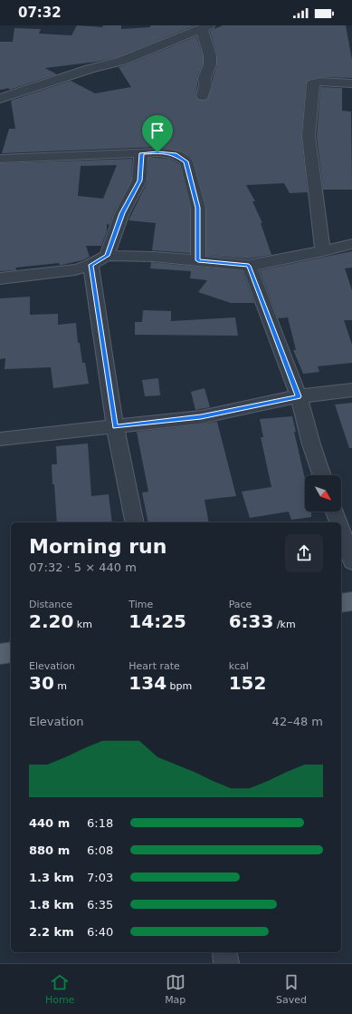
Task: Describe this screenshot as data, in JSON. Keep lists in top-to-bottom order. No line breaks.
{"north":"bottom right","page":{"status":"07:32","heading":["Morning run","07:32 · 5 × 440 m"],"stats":[["Distance","2.20 km"],["Time","14:25"],["Pace","6:33 /km"],["Elevation","30 m"],["Heart rate","134 bpm"],["kcal","152"]],"chart":["Elevation","42–48 m"],"list":[{"name":"440 m","note":"6:18"},{"name":"880 m","note":"6:08"},{"name":"1.3 km","note":"7:03"},{"name":"1.8 km","note":"6:35"},{"name":"2.2 km","note":"6:40"}],"tabs":["Home","Map","Saved"]}}
